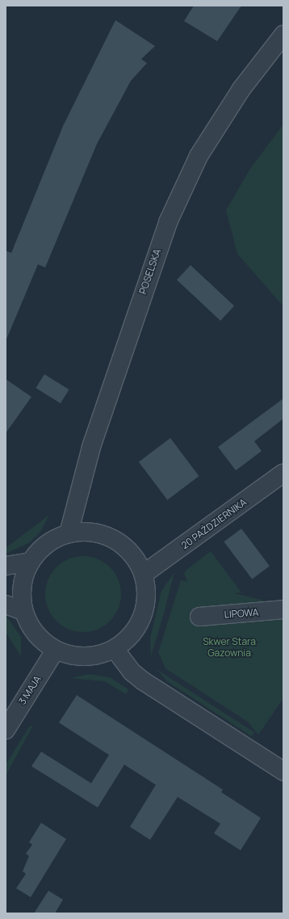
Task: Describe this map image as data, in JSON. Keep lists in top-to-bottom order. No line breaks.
{"streets":{"street":["POSELSKA","20 PAŹDZIERNIKA","LIPOWA","3 MAJA"]},"parks":["Skwer Stara Gazownia"]}
